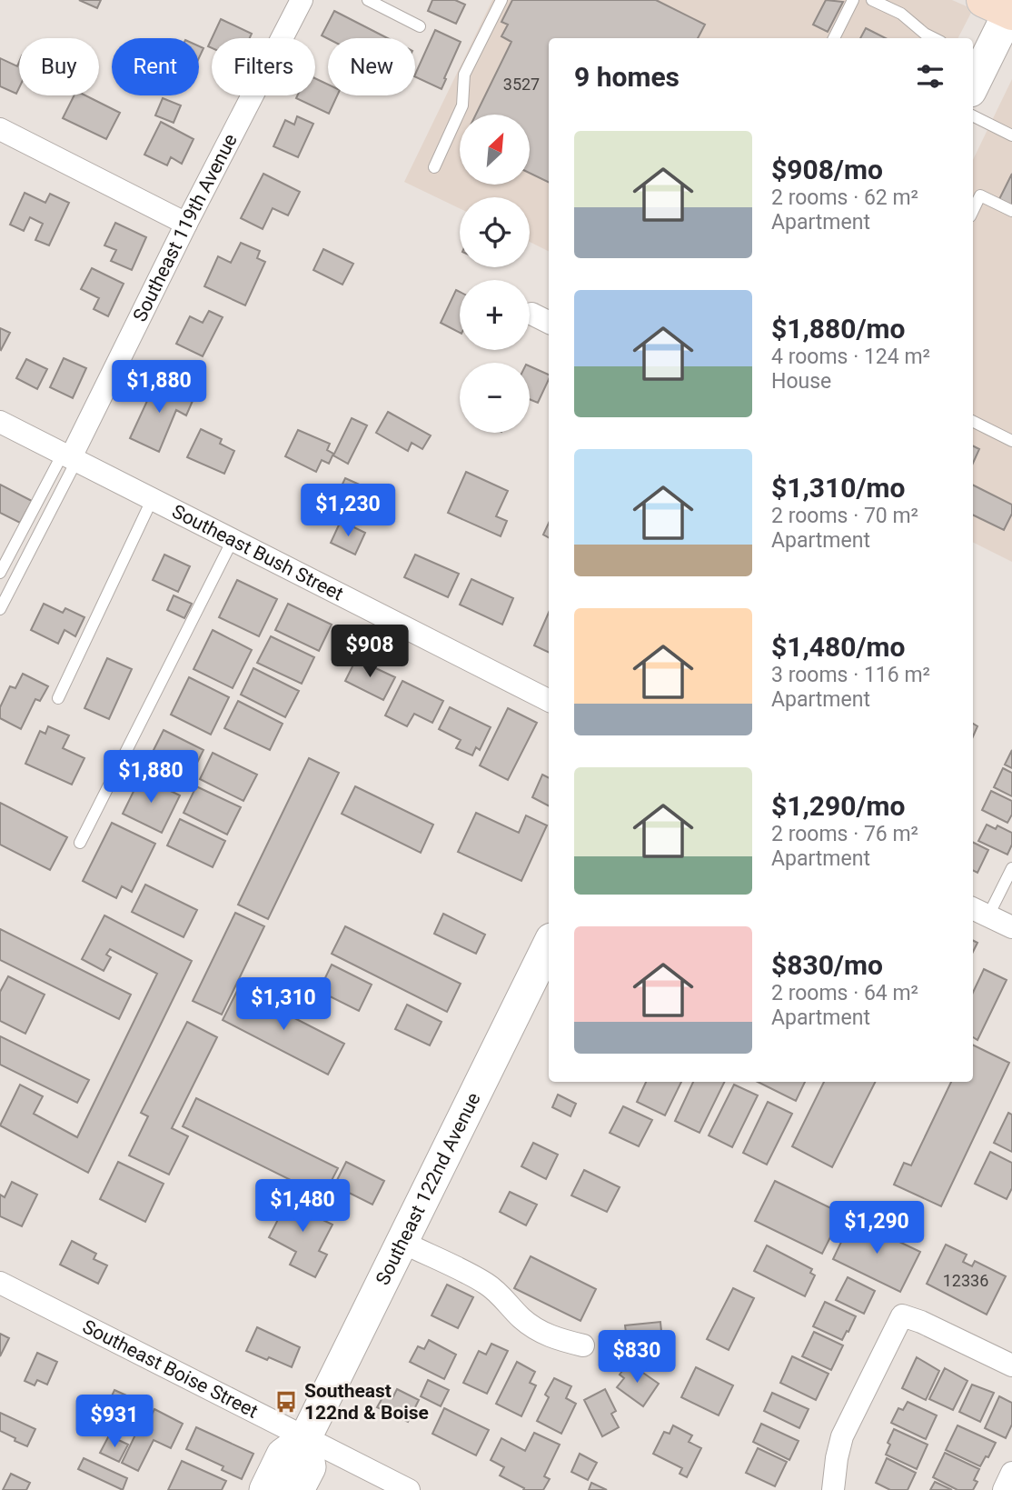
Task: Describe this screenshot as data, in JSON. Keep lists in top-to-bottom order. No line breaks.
{"streets":{"main road":["Southeast 122nd Avenue"],"street":["Southeast 119th Avenue","Southeast Bush Street","Southeast Boise Street"]},"crossings":[["Southeast 119th Avenue","Southeast Bush Street"],["Southeast 122nd Avenue","Southeast Boise Street"]],"places":{"bus stop":["Southeast 122nd & Boise"]},"house_numbers":["3527","12336"],"north":"top right","page":{"chip":["Buy","Rent","Filters","New"],"heading":"9 homes","map_buttons":["+","−"],"list":[{"name":"$908/mo","note":"2 rooms · 62 m² · Apartment"},{"name":"$1,880/mo","note":"4 rooms · 124 m² · House"},{"name":"$1,310/mo","note":"2 rooms · 70 m² · Apartment"},{"name":"$1,480/mo","note":"3 rooms · 116 m² · Apartment"},{"name":"$1,290/mo","note":"2 rooms · 76 m² · Apartment"},{"name":"$830/mo","note":"2 rooms · 64 m² · Apartment"}],"price":["$1,880","$1,230","$908","$1,880","$1,310","$1,480","$1,290","$830","$931"]}}
